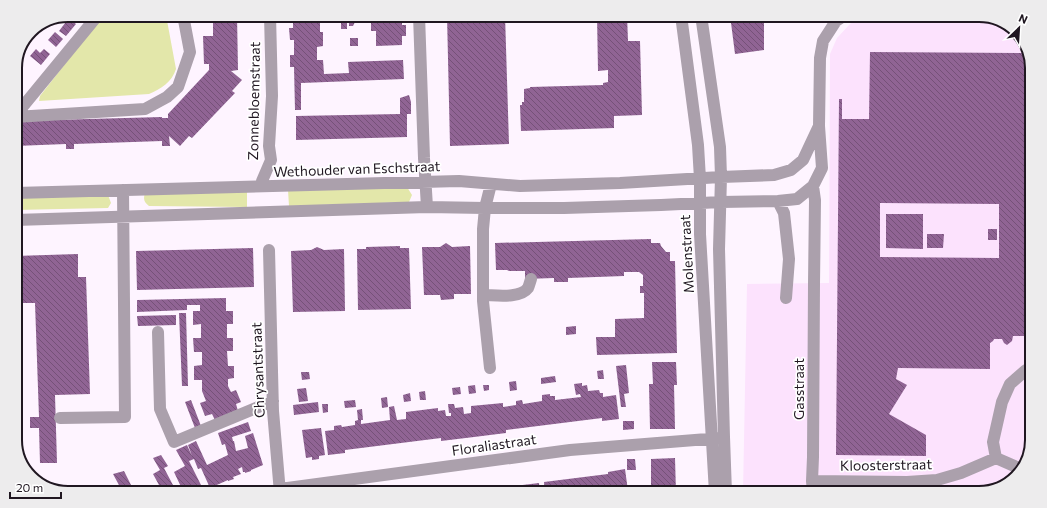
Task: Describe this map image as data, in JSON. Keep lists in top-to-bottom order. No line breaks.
{"streets":{"street":["Zonnebloemstraat","Wethouder van Eschstraat","Molenstraat","Chrysantstraat","Gasstraat","Floraliastraat","Kloosterstraat"]},"crossings":[["Zonnebloemstraat","Wethouder van Eschstraat"],["Wethouder van Eschstraat","Molenstraat"],["Molenstraat","Floraliastraat"],["Gasstraat","Kloosterstraat"]],"scale_bar":"20 m","north":"top right"}
